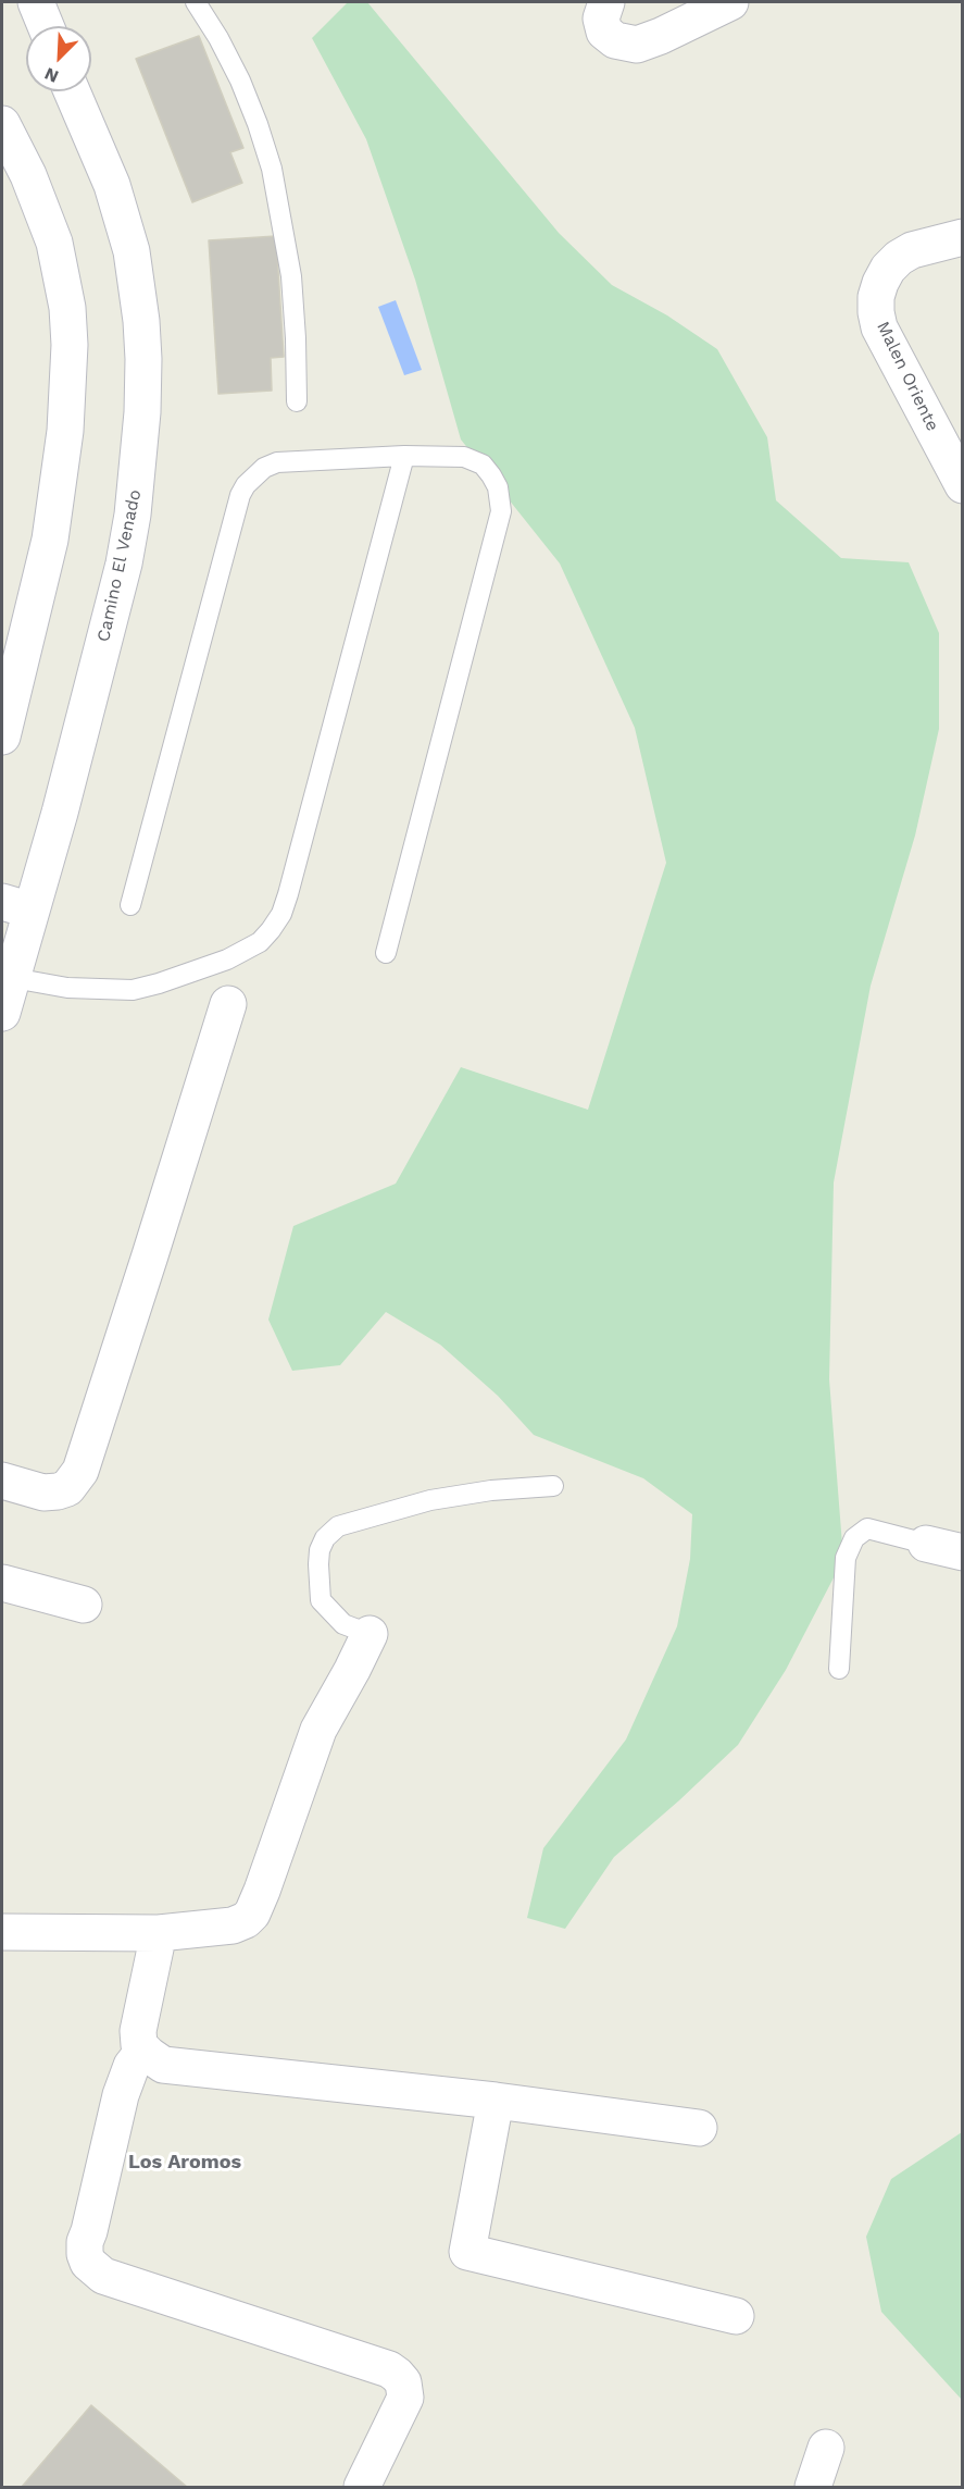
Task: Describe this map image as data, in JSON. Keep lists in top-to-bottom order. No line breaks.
{"streets":{"street":["Malen Oriente","Camino El Venado"]},"districts":["Los Aromos"],"north":"bottom left"}
